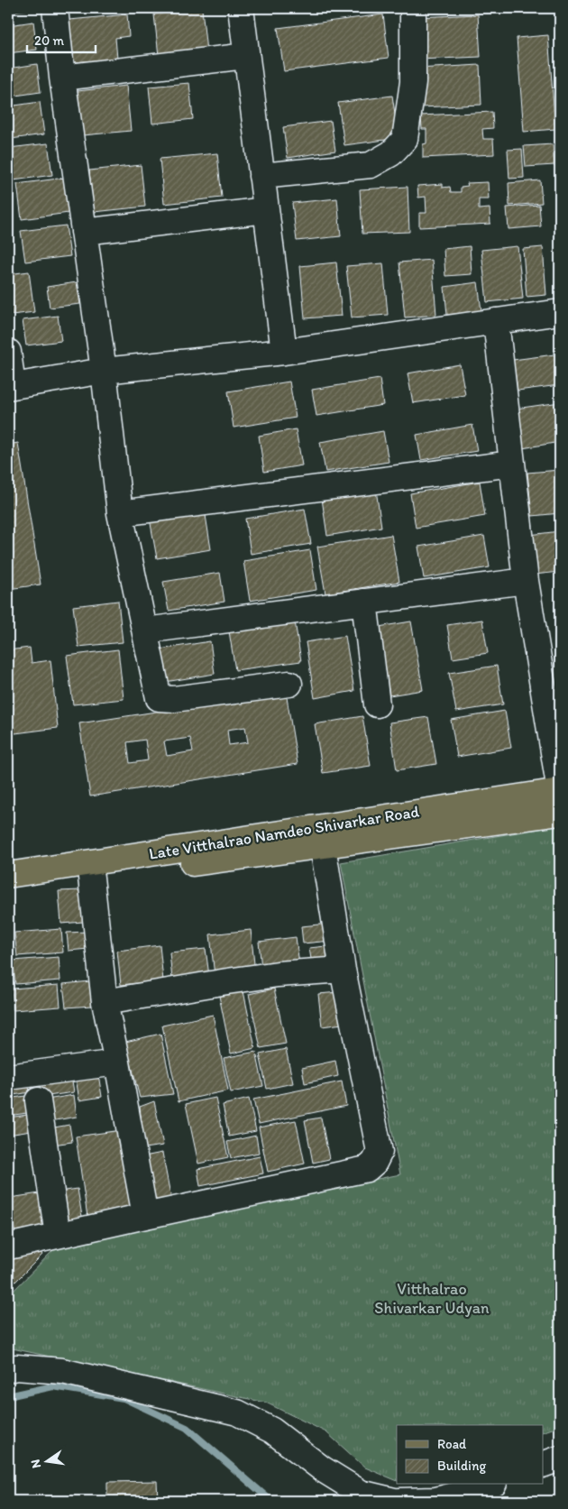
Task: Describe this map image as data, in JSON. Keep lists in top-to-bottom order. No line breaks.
{"streets":{"main road":["Late Vitthalrao Namdeo Shivarkar Road"]},"parks":["Vitthalrao Shivarkar Udyan"],"legend":["Road","Building"],"scale_bar":"20 m","north":"left"}
